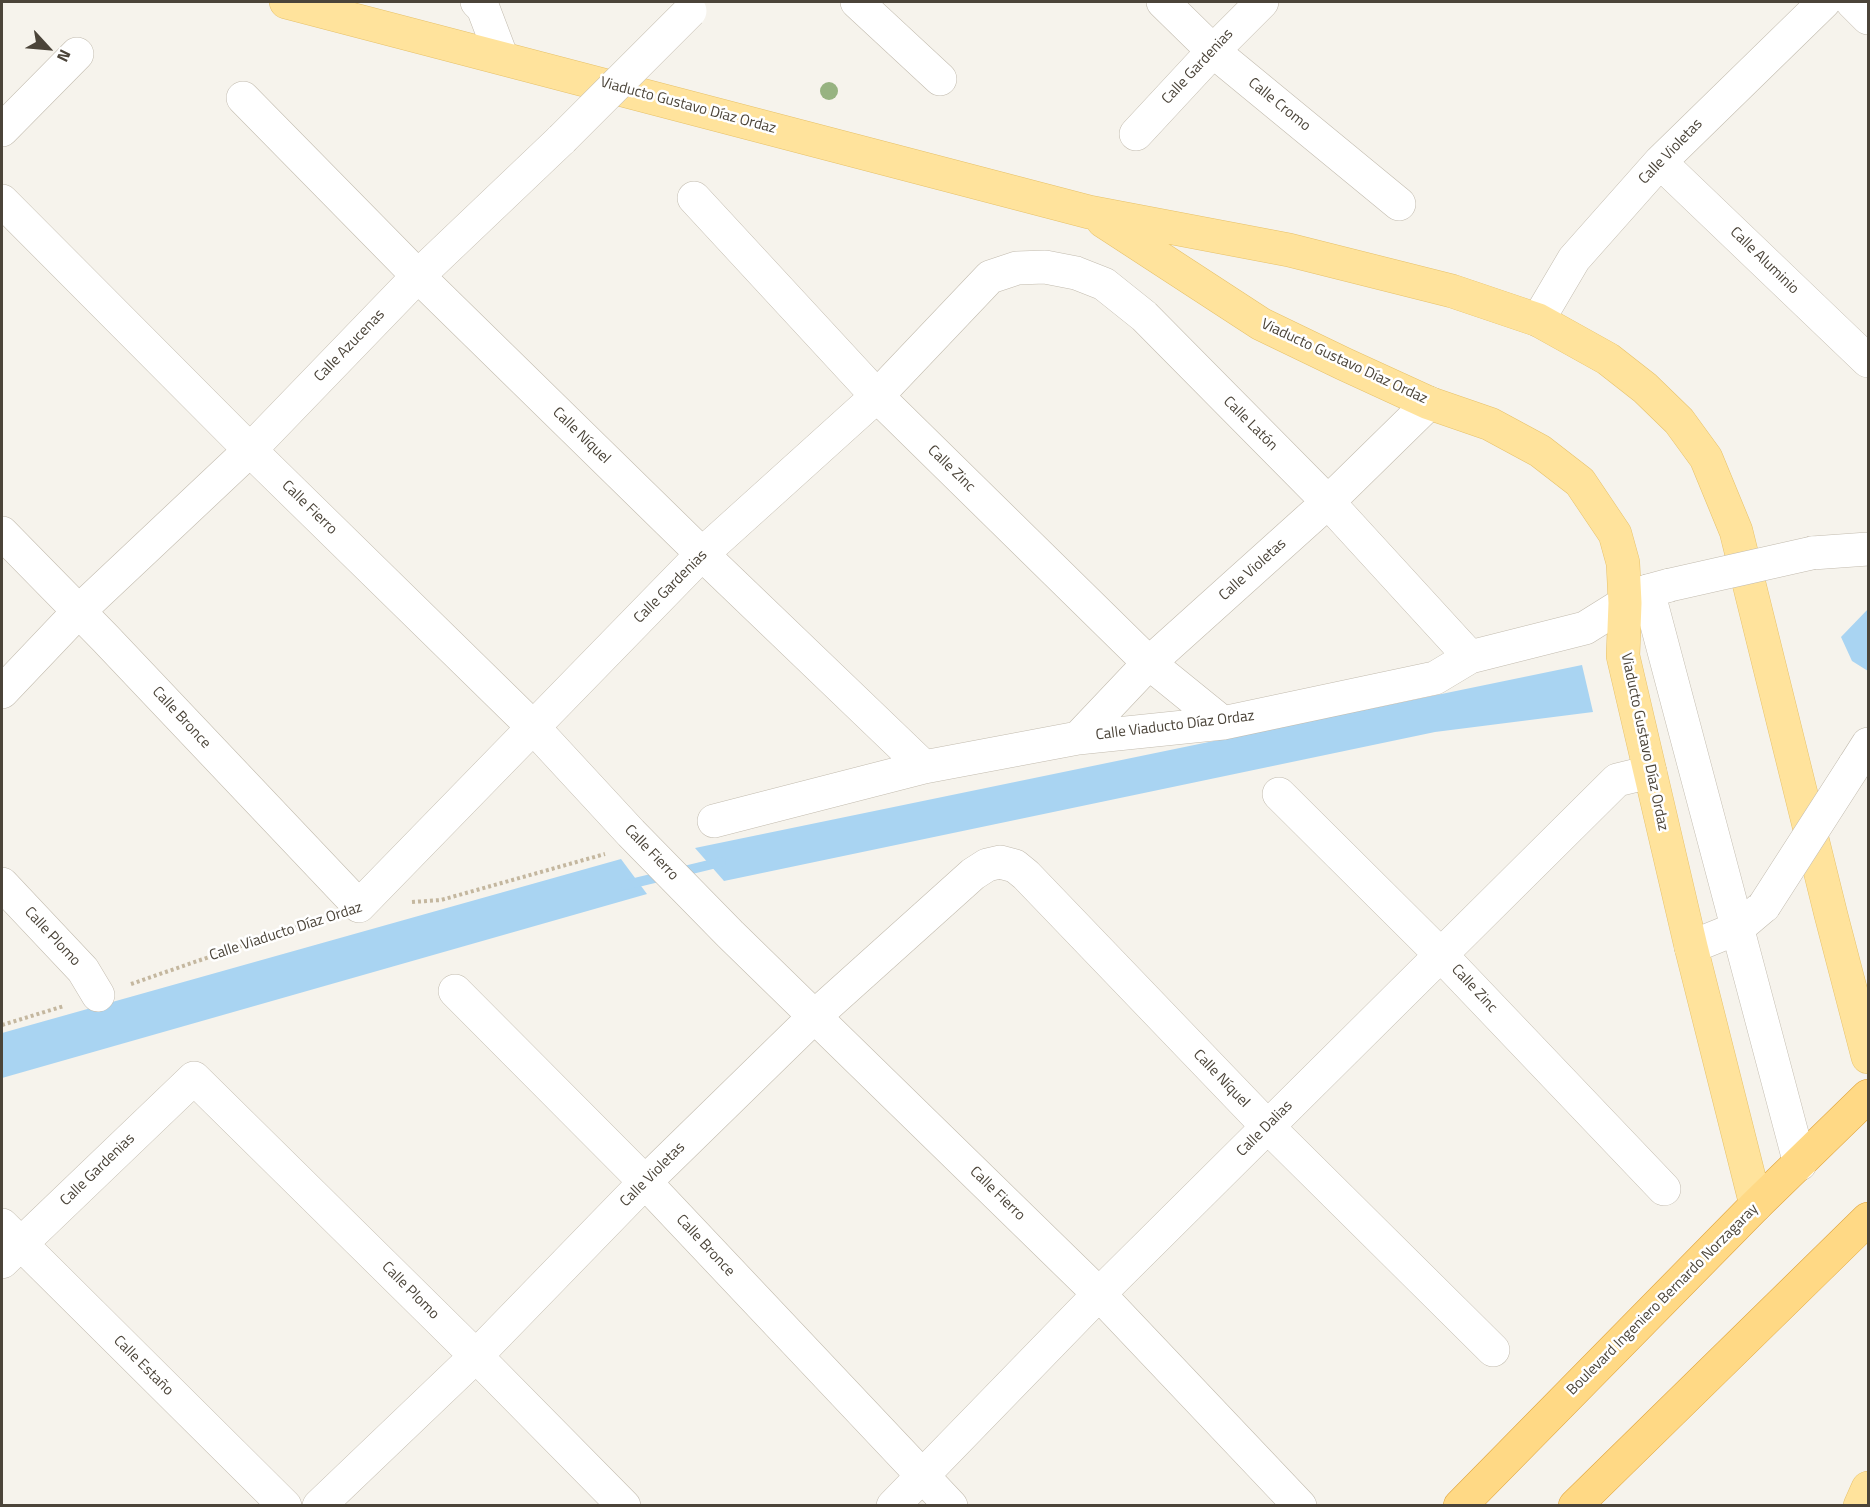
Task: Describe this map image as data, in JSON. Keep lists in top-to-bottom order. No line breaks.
{"streets":{"highway":["Boulevard Ingeniero Bernardo Norzagaray"],"main road":["Viaducto Gustavo Díaz Ordaz"],"street":["Calle Gardenias","Calle Cromo","Calle Violetas","Calle Aluminio","Calle Azucenas","Calle Latón","Calle Níquel","Calle Zinc","Calle Fierro","Calle Bronce","Calle Viaducto Díaz Ordaz","Calle Plomo","Calle Dalias","Calle Estaño"]},"crossings":[["Calle Gardenias","Calle Cromo"],["Calle Gardenias","Calle Latón"],["Calle Gardenias","Calle Níquel"],["Calle Gardenias","Calle Zinc"],["Calle Gardenias","Calle Fierro"],["Calle Gardenias","Calle Bronce"],["Calle Gardenias","Calle Viaducto Díaz Ordaz"],["Calle Gardenias","Calle Plomo"],["Calle Gardenias","Calle Estaño"],["Viaducto Gustavo Díaz Ordaz","Calle Violetas"],["Viaducto Gustavo Díaz Ordaz","Calle Viaducto Díaz Ordaz"],["Viaducto Gustavo Díaz Ordaz","Calle Dalias"],["Viaducto Gustavo Díaz Ordaz","Boulevard Ingeniero Bernardo Norzagaray"],["Calle Violetas","Calle Aluminio"],["Calle Violetas","Calle Latón"],["Calle Violetas","Calle Níquel"],["Calle Violetas","Calle Zinc"],["Calle Violetas","Calle Fierro"],["Calle Violetas","Calle Bronce"],["Calle Violetas","Calle Viaducto Díaz Ordaz"],["Calle Violetas","Calle Plomo"],["Calle Azucenas","Calle Níquel"],["Calle Azucenas","Calle Fierro"],["Calle Azucenas","Calle Bronce"],["Calle Latón","Calle Viaducto Díaz Ordaz"],["Calle Níquel","Calle Viaducto Díaz Ordaz"],["Calle Níquel","Calle Dalias"],["Calle Zinc","Calle Viaducto Díaz Ordaz"],["Calle Zinc","Calle Dalias"],["Calle Fierro","Calle Viaducto Díaz Ordaz"],["Calle Fierro","Calle Dalias"],["Calle Bronce","Calle Viaducto Díaz Ordaz"],["Calle Bronce","Calle Dalias"],["Calle Viaducto Díaz Ordaz","Calle Plomo"]],"north":"bottom right"}
